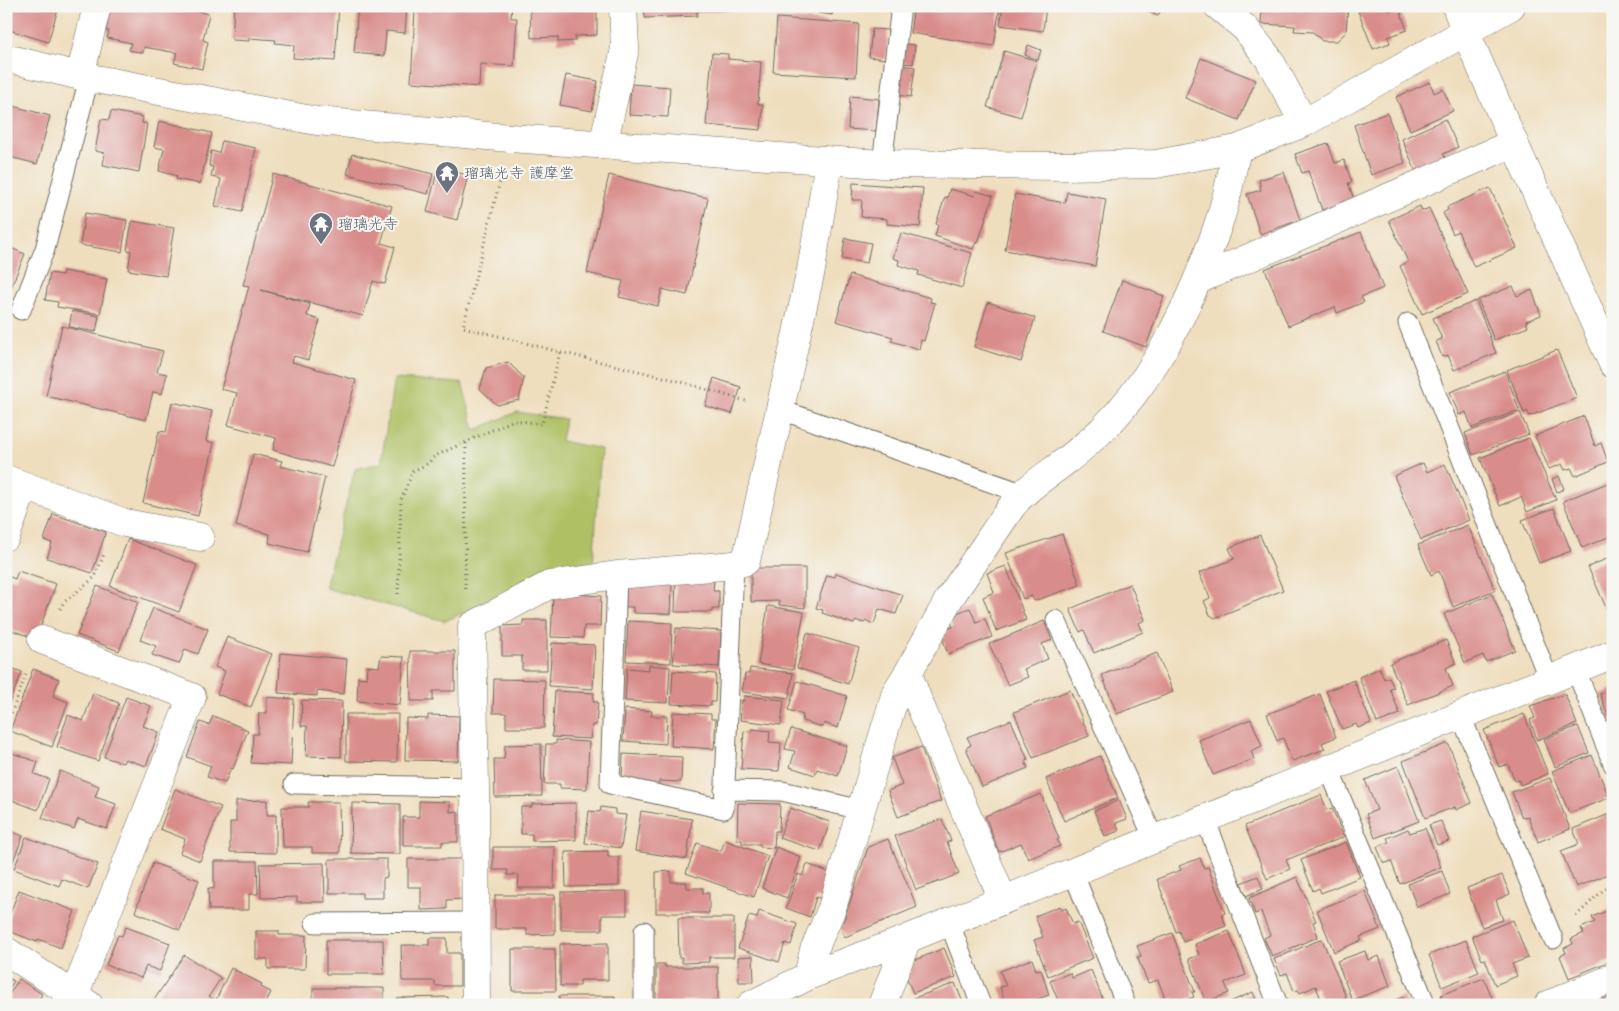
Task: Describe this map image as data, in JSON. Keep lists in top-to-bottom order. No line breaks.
{"places":{"temple":["瑠璃光寺 護摩堂","瑠璃光寺"]}}
